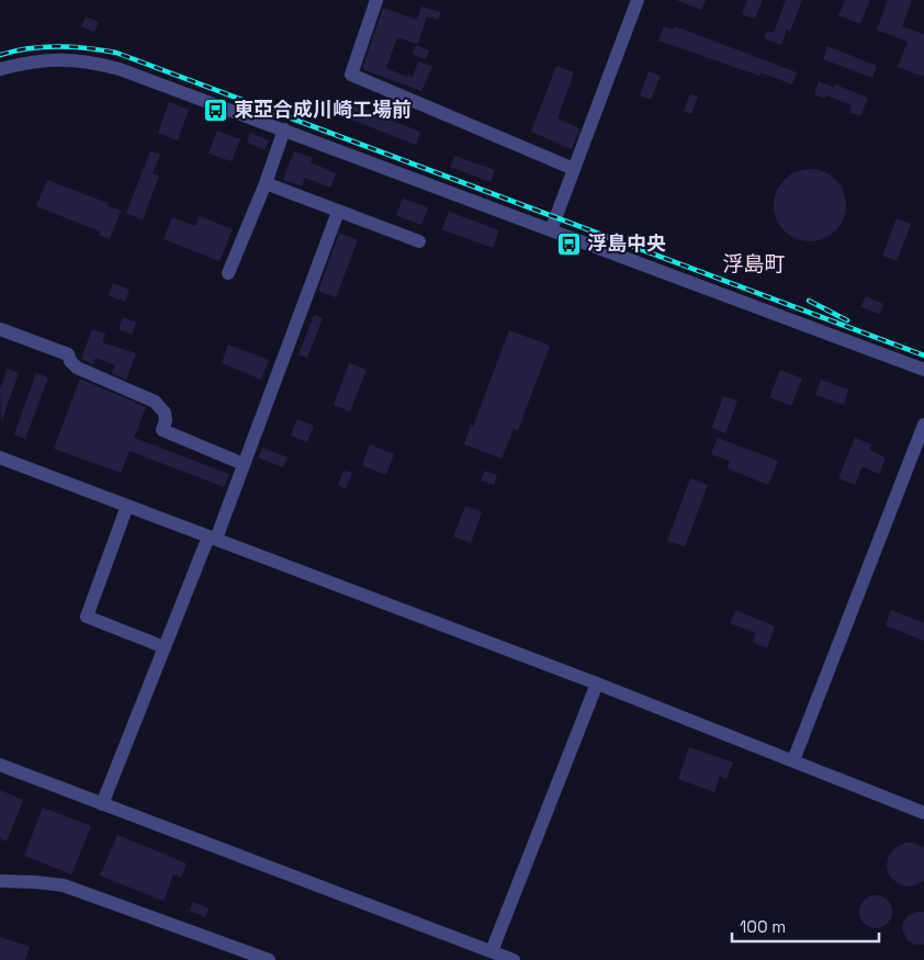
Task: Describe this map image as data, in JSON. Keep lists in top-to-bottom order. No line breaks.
{"districts":["浮島町"],"places":{"bus stop":["東亞合成川崎工場前","浮島中央"]},"scale_bar":"100 m"}
